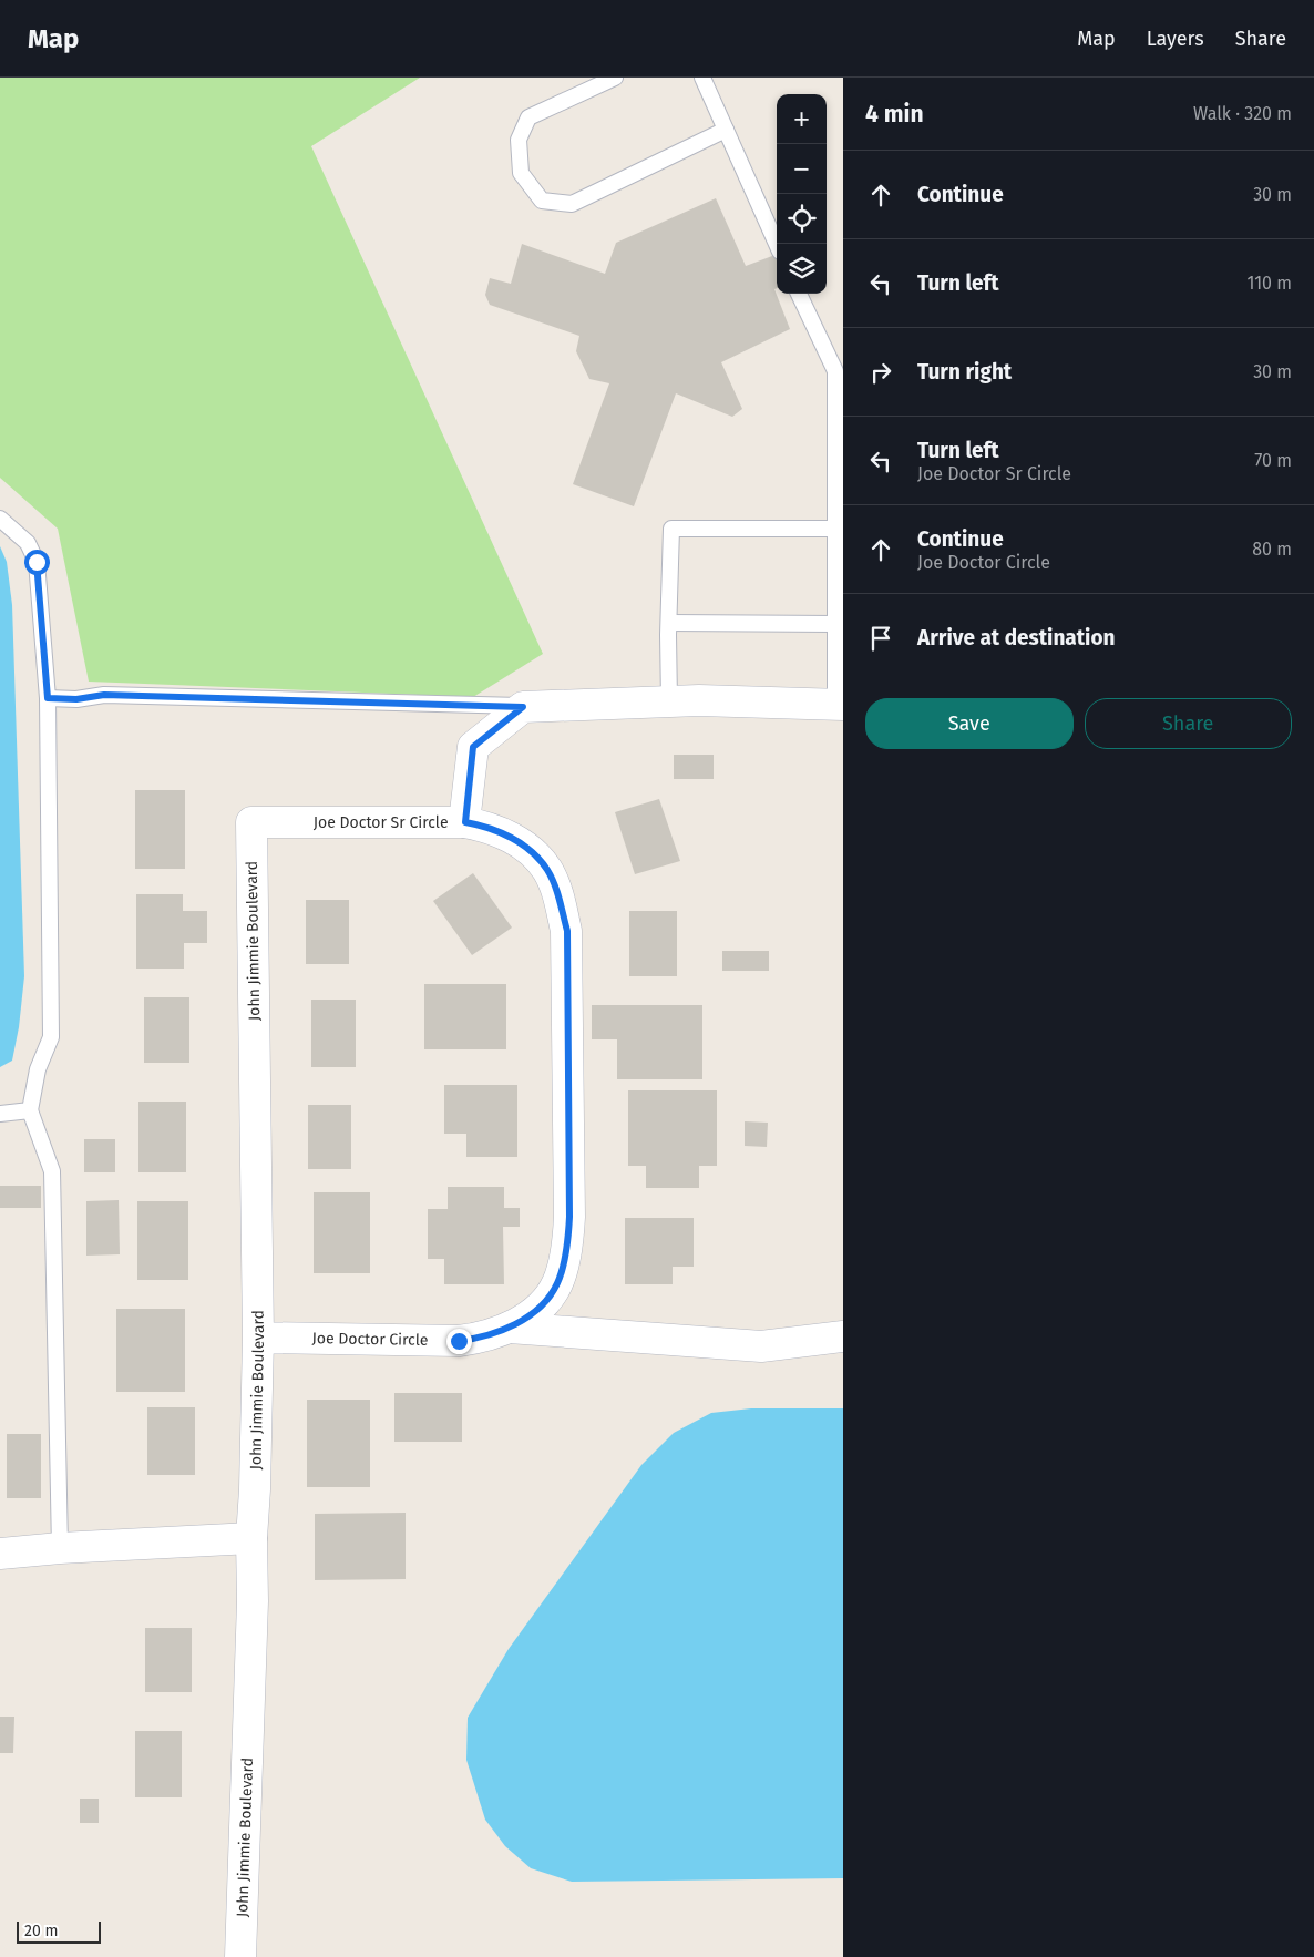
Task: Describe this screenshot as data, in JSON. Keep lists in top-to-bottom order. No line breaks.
{"streets":{"street":["Joe Doctor Sr Circle","John Jimmie Boulevard","Joe Doctor Circle"]},"crossings":[["Joe Doctor Sr Circle","John Jimmie Boulevard"],["Joe Doctor Sr Circle","Joe Doctor Circle"],["John Jimmie Boulevard","Joe Doctor Circle"]],"scale_bar":"20 m","page":{"header":"Map","nav":["Map","Layers","Share"],"heading":["4 min","Walk · 320 m"],"map_buttons":["+","−"],"list":[["Continue","30 m"],["Turn left","110 m"],["Turn right","30 m"],["Turn left","Joe Doctor Sr Circle","70 m"],["Continue","Joe Doctor Circle","80 m"],"Arrive at destination"],"buttons":["Save","Share"],"scale":"20 m"}}
